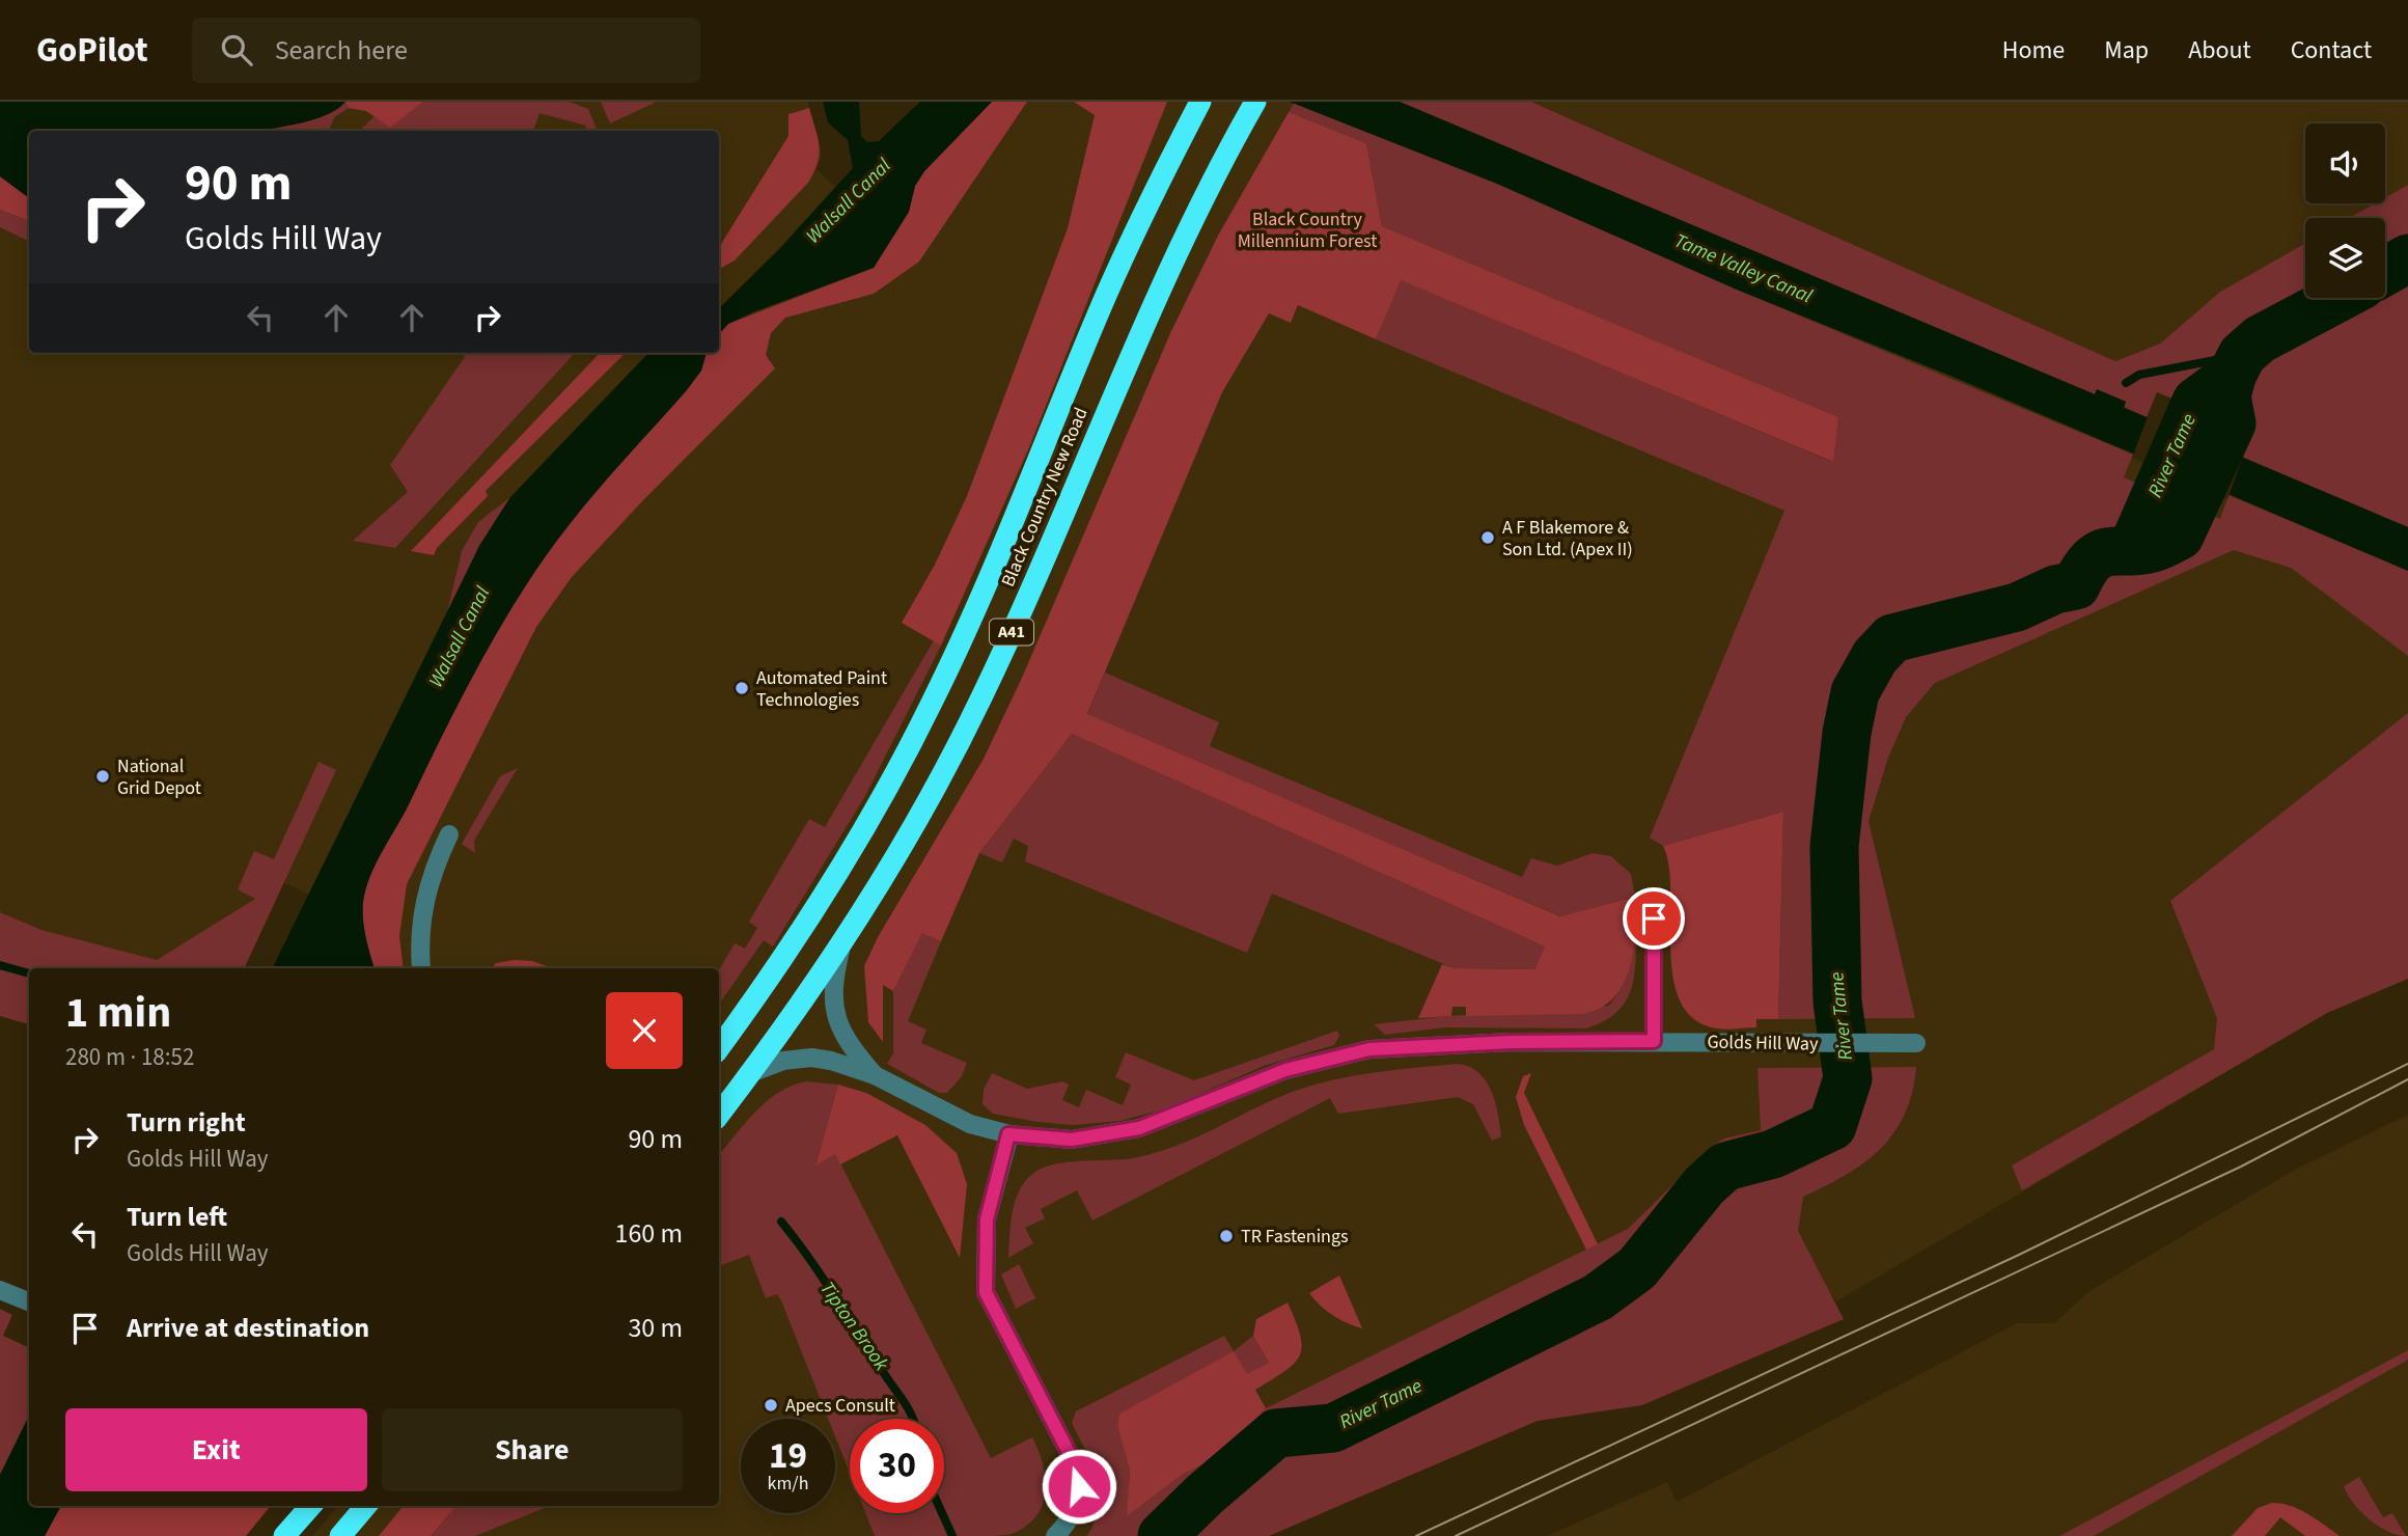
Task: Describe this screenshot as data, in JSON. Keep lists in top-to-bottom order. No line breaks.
{"streets":{"highway":["Black Country New Road","A41"],"street":["Golds Hill Way"]},"crossings":[["Black Country New Road","Golds Hill Way"]],"water":["Walsall Canal","Tame Valley Canal","River Tame","Tipton Brook"],"parks":["Black Country Millennium Forest"],"places":["A F Blakemore & Son Ltd. (Apex II)","Automated Paint Technologies","National Grid Depot","TR Fastenings","Apecs Consult"],"page":{"header":"GoPilot","search":"Search here","nav":["Home","Map","About","Contact"],"turn":["90 m","Golds Hill Way"],"heading":["1 min","280 m · 18:52"],"list":[{"name":"Turn right","note":"Golds Hill Way","value":"90 m"},{"name":"Turn left","note":"Golds Hill Way","value":"160 m"},{"name":"Arrive at destination","value":"30 m"}],"buttons":["Exit","Share"],"speed":"19 km/h","limit":"30"}}
